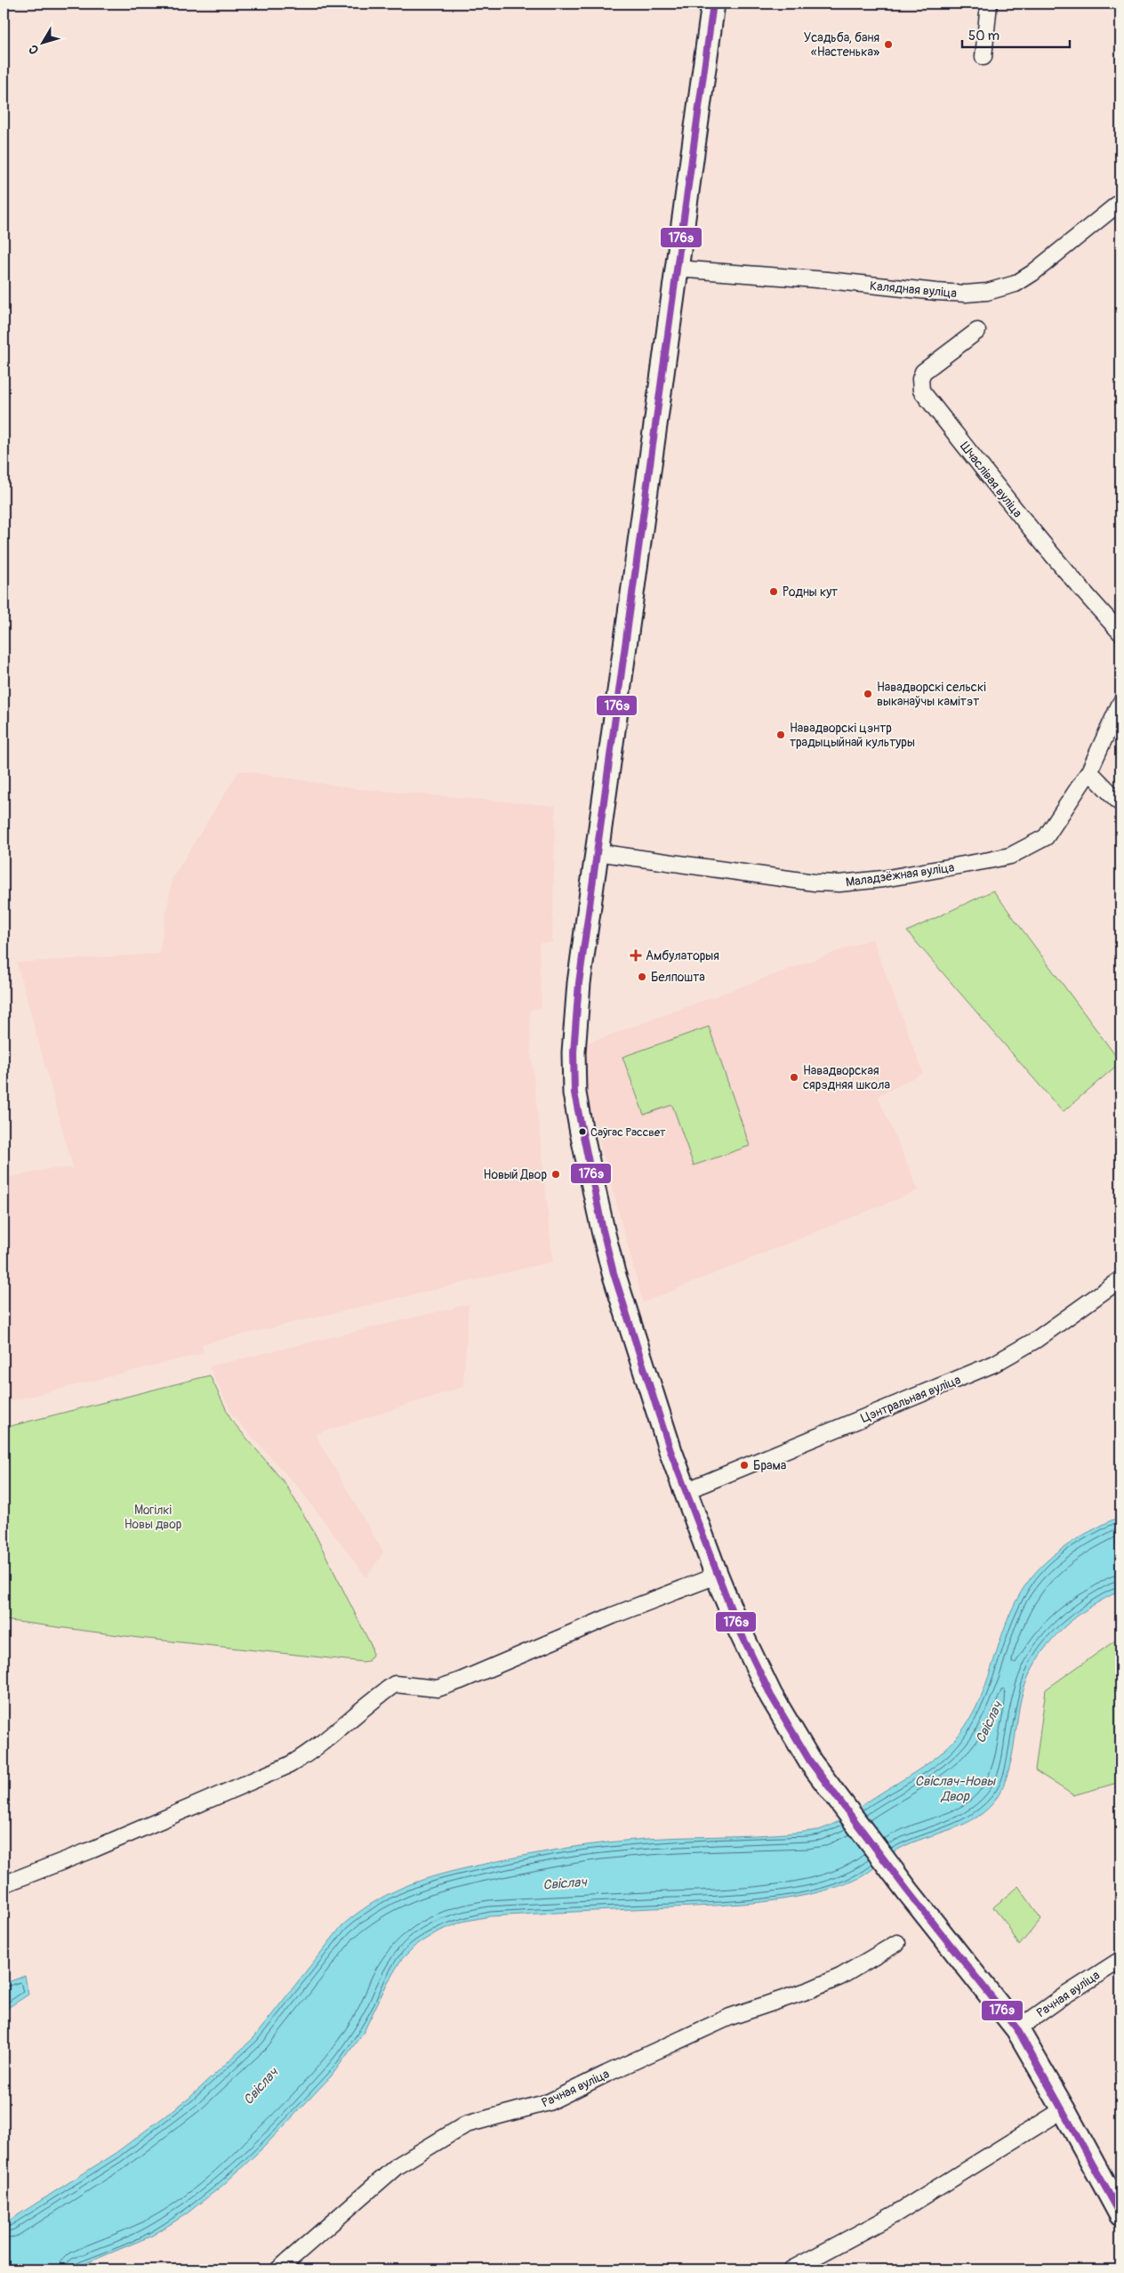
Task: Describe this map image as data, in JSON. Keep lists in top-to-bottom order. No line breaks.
{"streets":{"street":["Калядная вуліца","Шчаслівая вуліца","Маладзёжная вуліца","Цэнтральная вуліца","Рачная вуліца"]},"water":["Свіслач","Свіслач-Новы Двор"],"parks":["Могілкі Новы двор"],"places":{"other":["Усадьба, баня «Настенька»","Родны кут","Навадворскі сельскі выканаўчы камітэт","Навадворскі цэнтр традыцыйнай культуры","Белпошта","Навадворская сярэдняя школа","Саўгас Рассвет","Новый Двор","Брама"],"health":["Амбулаторыя"]},"lines":["transit line 176э"],"scale_bar":"50 m","north":"bottom left"}
